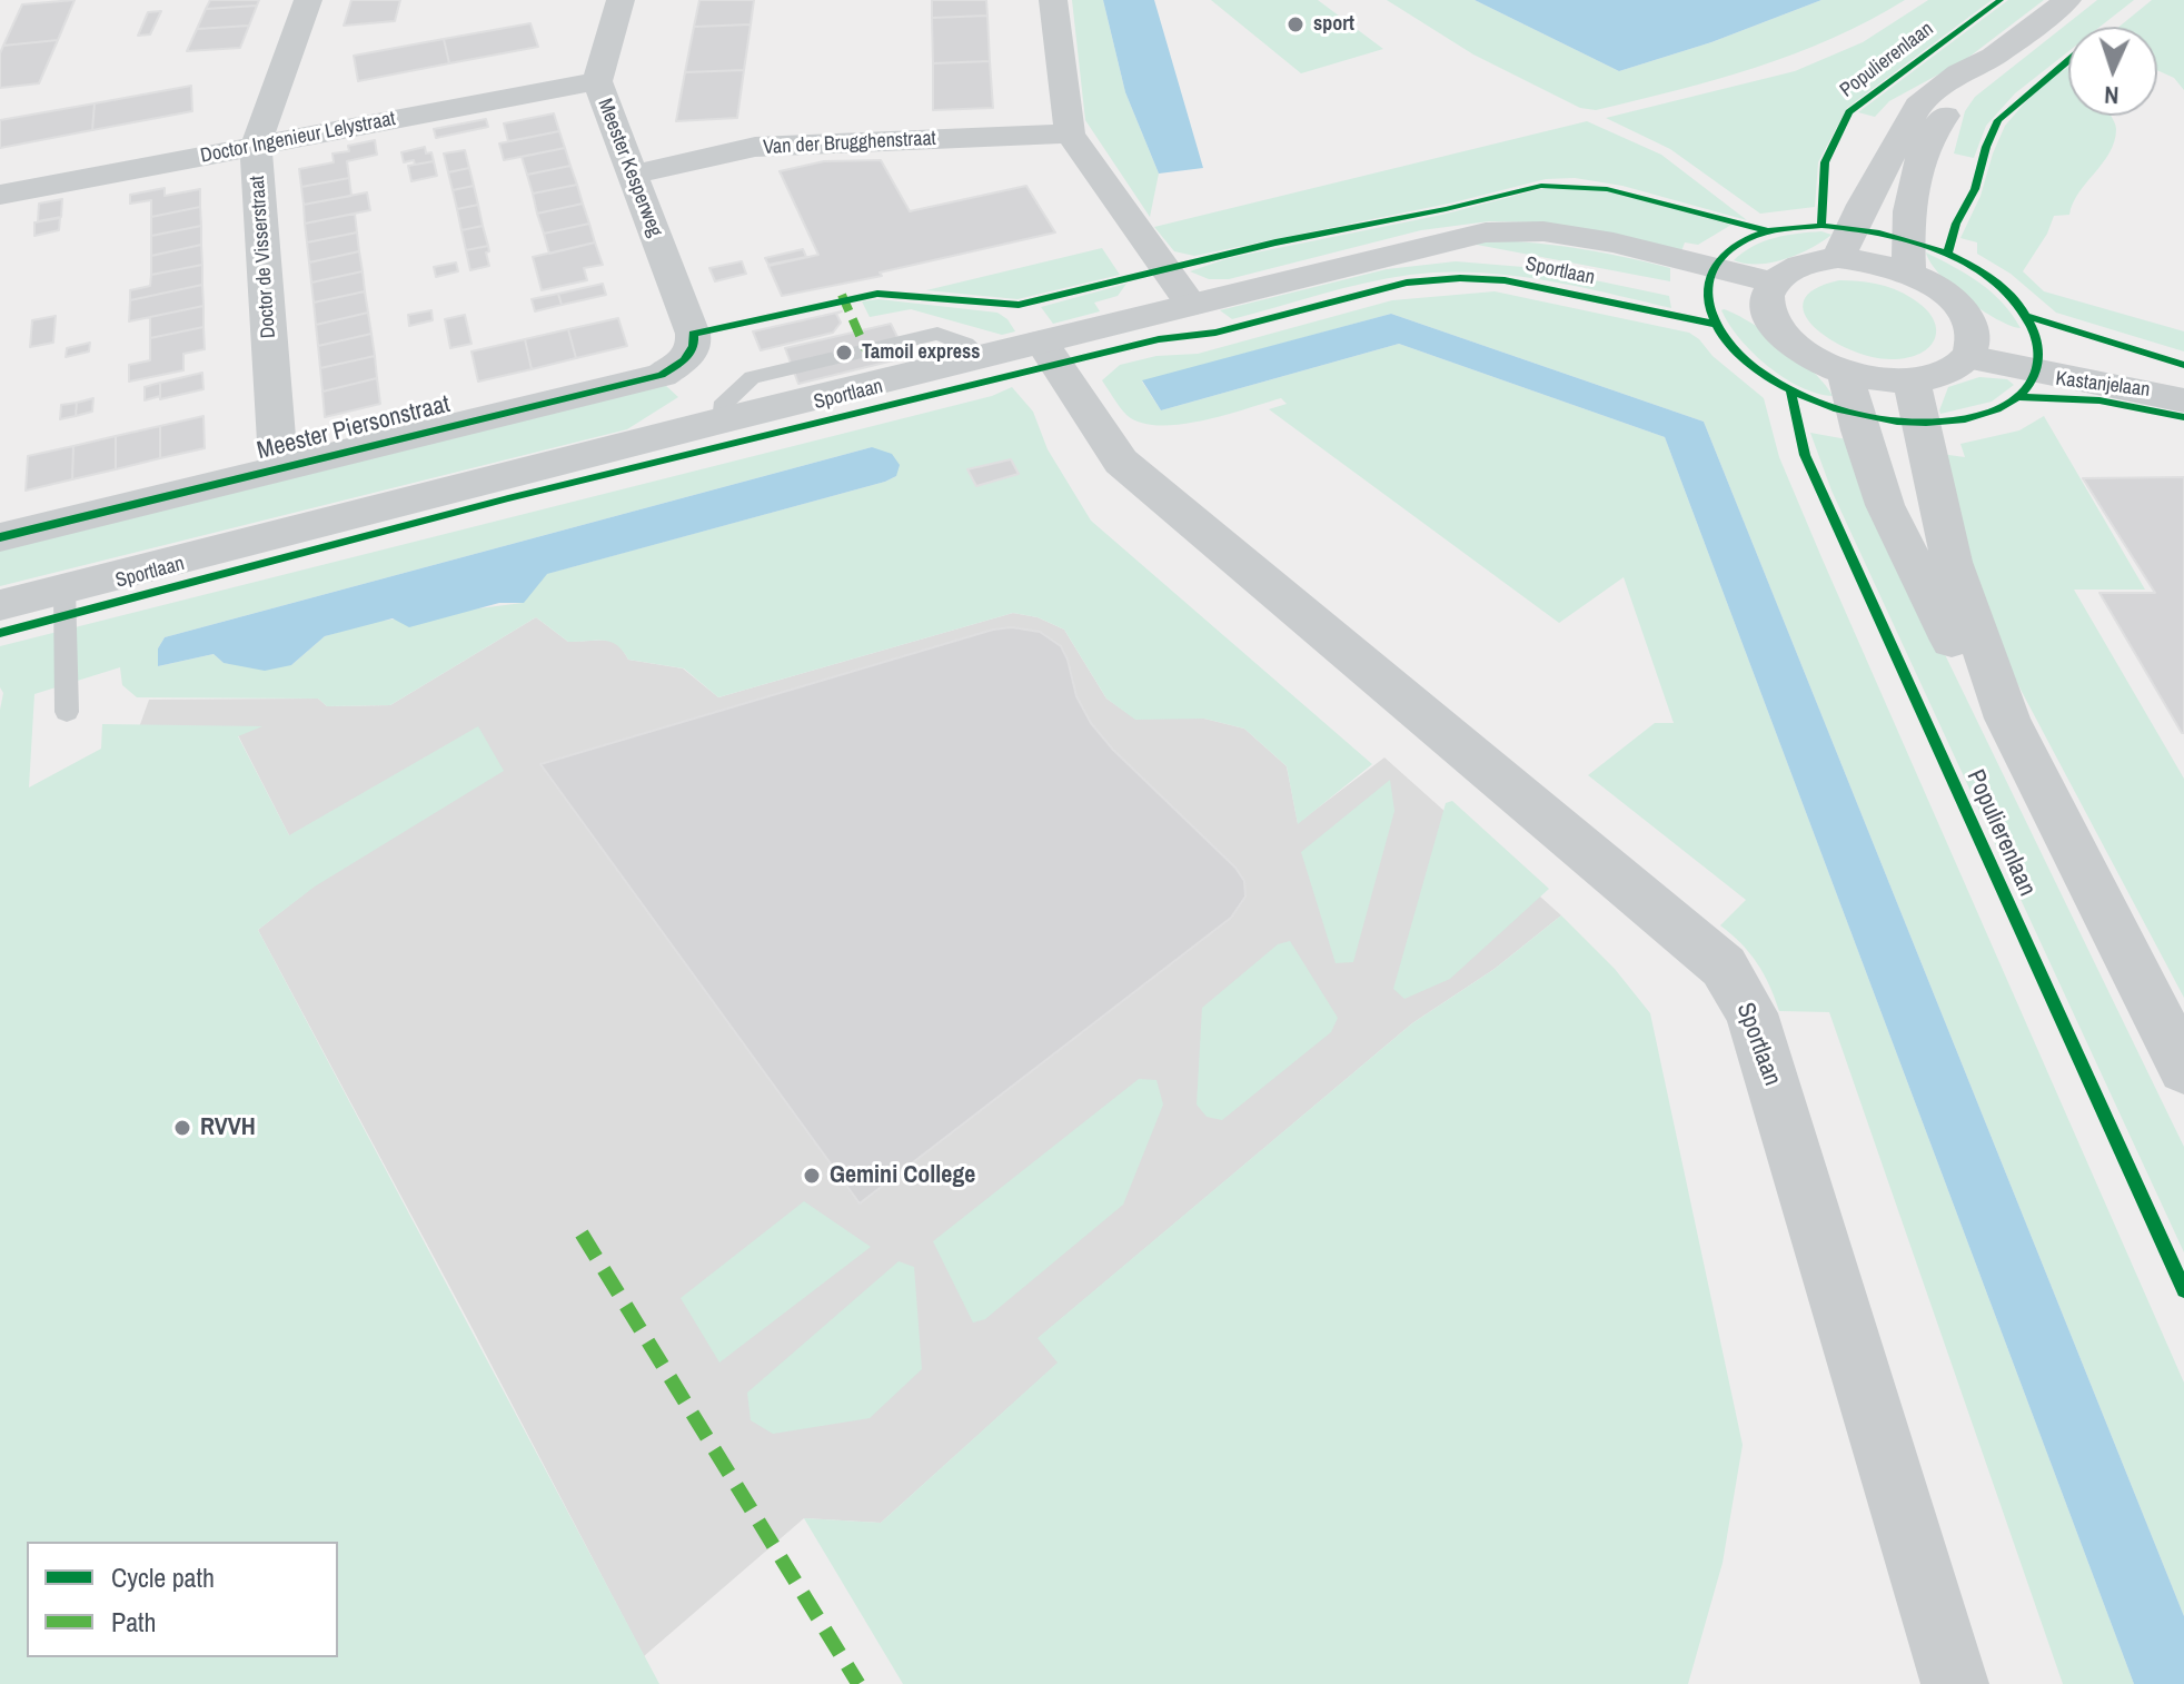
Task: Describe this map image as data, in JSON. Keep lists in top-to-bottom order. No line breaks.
{"streets":{"street":["Doctor Ingenieur Lelystraat","Van der Brugghenstraat","Meester Kesperweg","Doctor de Visserstraat","Sportlaan","Kastanjelaan","Meester Piersonstraat"],"cycle path":["Populierenlaan"]},"crossings":[["Doctor Ingenieur Lelystraat","Meester Kesperweg"],["Doctor Ingenieur Lelystraat","Doctor de Visserstraat"],["Van der Brugghenstraat","Meester Kesperweg"],["Meester Kesperweg","Meester Piersonstraat"],["Doctor de Visserstraat","Meester Piersonstraat"]],"places":["sport","Tamoil express","RVVH","Gemini College"],"legend":["Cycle path","Path"],"north":"bottom"}
